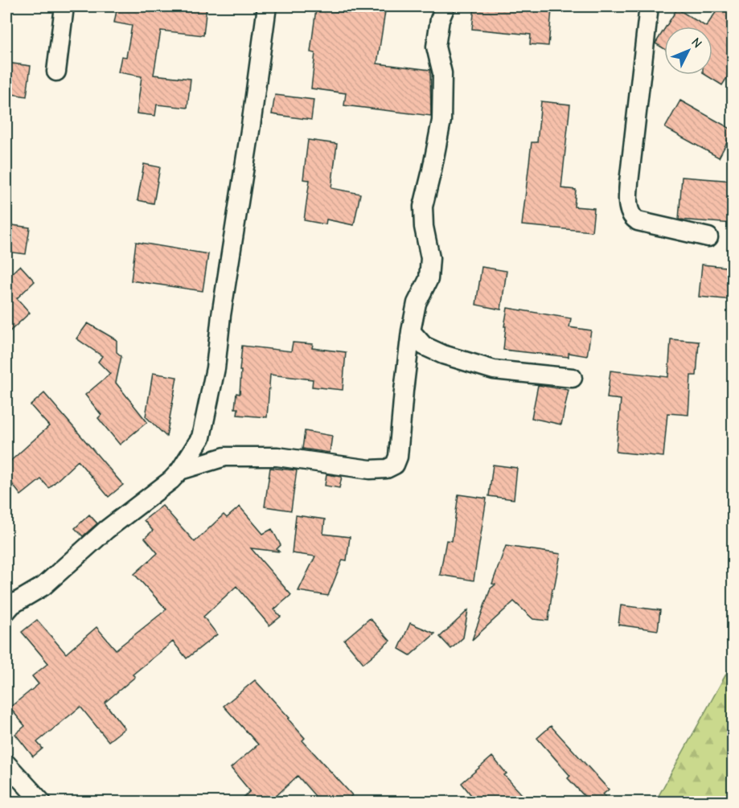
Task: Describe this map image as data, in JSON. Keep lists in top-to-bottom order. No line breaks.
{"north":"top right"}
